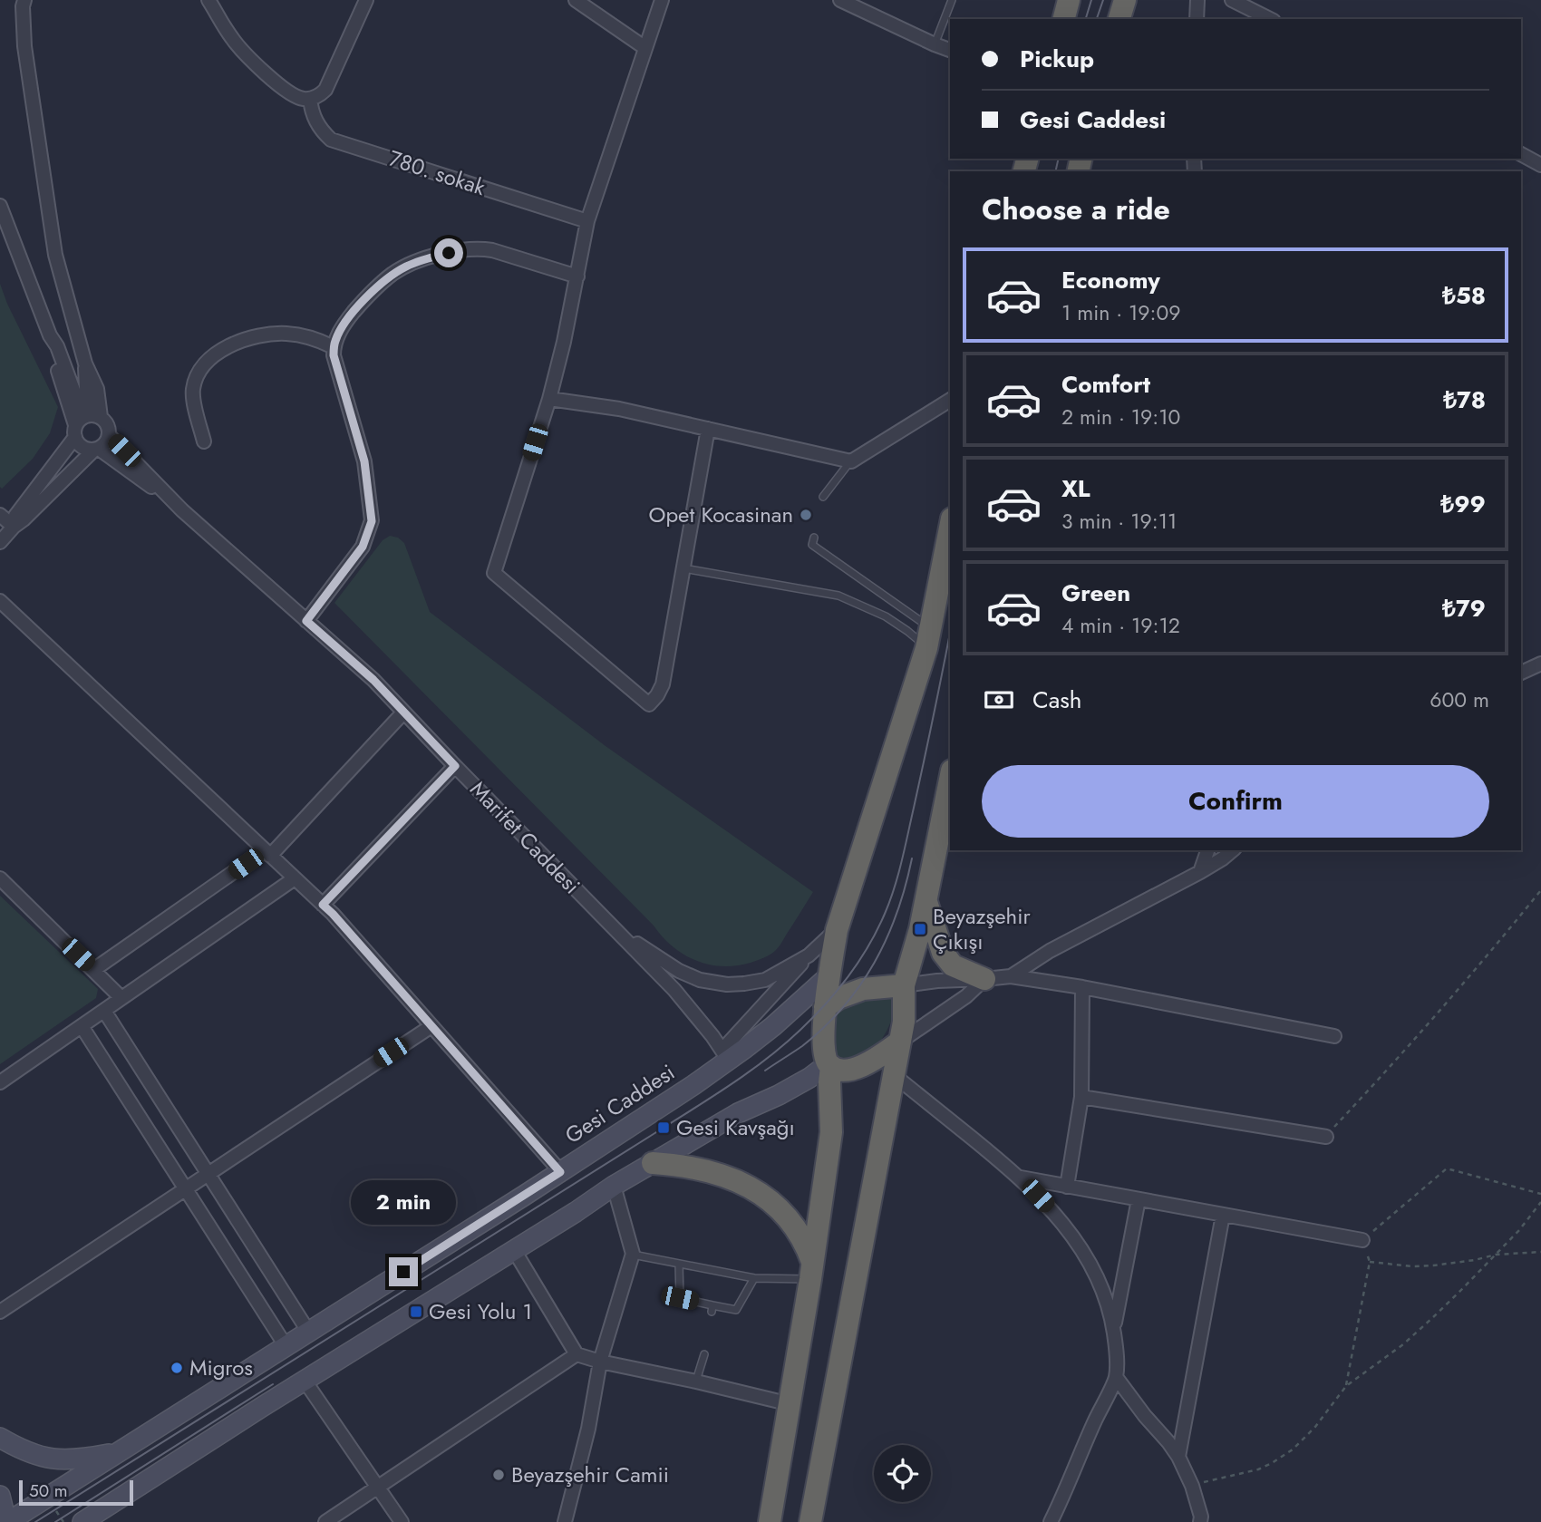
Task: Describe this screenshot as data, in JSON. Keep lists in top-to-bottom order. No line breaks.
{"streets":{"main road":["Gesi Caddesi"],"street":["780. sokak","Marifet Caddesi"]},"places":{"other":["Opet Kocasinan","Migros","Beyazşehir Camii"],"transit":["Beyazşehir Çıkışı","Gesi Kavşağı","Gesi Yolu 1"]},"scale_bar":"50 m","page":{"banner":["Pickup","Gesi Caddesi"],"heading":"Choose a ride","list":[{"name":"Economy","note":"1 min · 19:09","value":"₺58"},{"name":"Comfort","note":"2 min · 19:10","value":"₺78"},{"name":"XL","note":"3 min · 19:11","value":"₺99"},{"name":"Green","note":"4 min · 19:12","value":"₺79"}],"pay":["Cash","600 m"],"buttons":"Confirm","bubble":"2 min","scale":"50 m"}}
